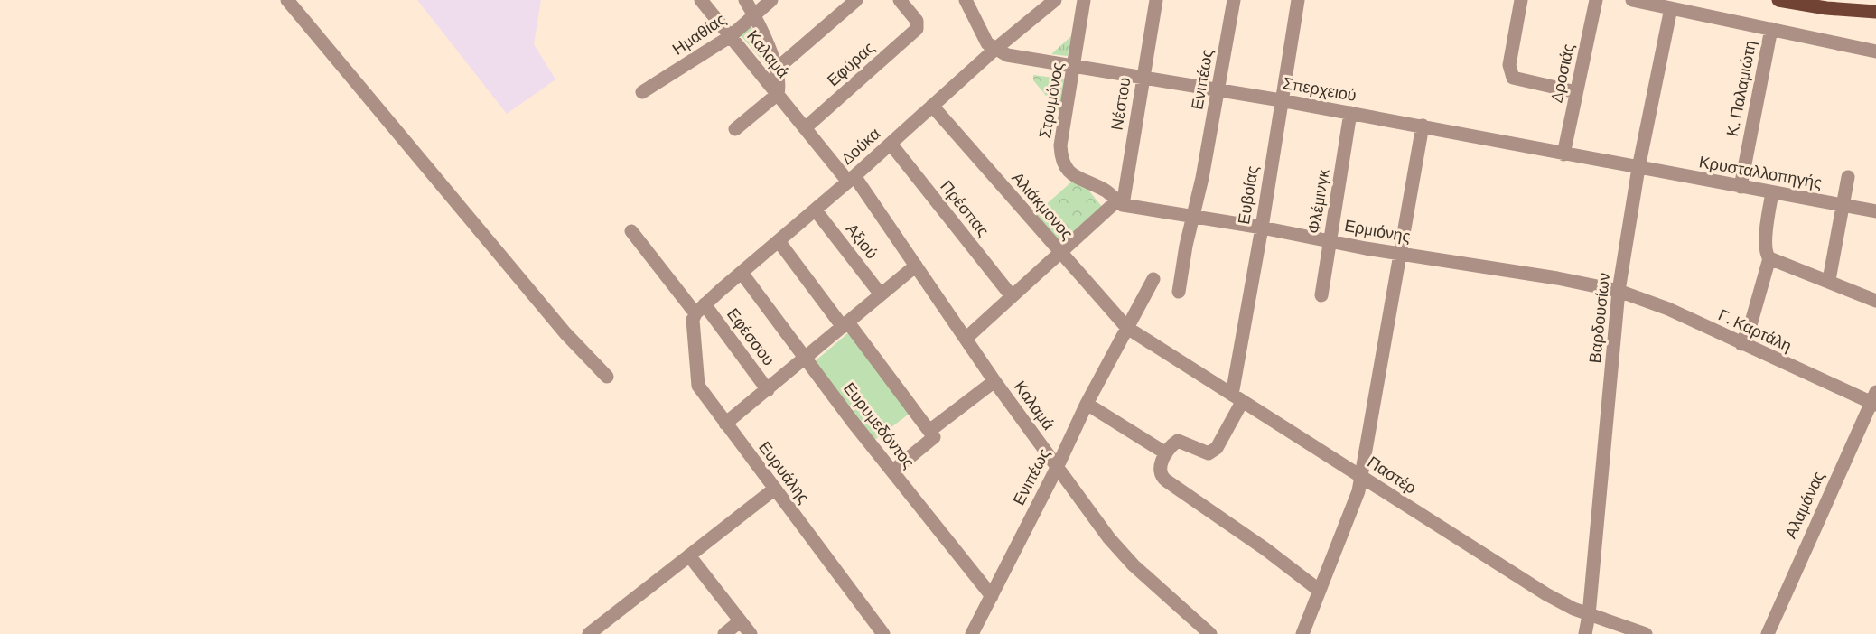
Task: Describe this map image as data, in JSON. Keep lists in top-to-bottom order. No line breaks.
{"streets":{"street":["Ημαθίας","Καλαμά","Εφύρας","Δροσιάς","Ενιπέως","Κ. Παλαμιώτη","Σπερχειού","Στρυμόνος","Νέστου","Δούκα","Κρυσταλλοπηγής","Ευβοίας","Φλέμινγκ","Αλιάκμονος","Πρέσπας","Ερμιόνης","Αξιού","Βαρδουσίων","Γ. Καρτάλη","Εφέσσου","Ευρυμεδόντος","Ευρυάλης","Παστέρ","Αλαμάνας"]},"crossings":[["Ημαθίας","Καλαμά"],["Καλαμά","Εφύρας"],["Καλαμά","Ενιπέως"],["Καλαμά","Δούκα"],["Δροσιάς","Σπερχειού"],["Ενιπέως","Σπερχειού"],["Ενιπέως","Αλιάκμονος"],["Ενιπέως","Ερμιόνης"],["Ενιπέως","Ευρυμεδόντος"],["Ενιπέως","Παστέρ"],["Κ. Παλαμιώτη","Κρυσταλλοπηγής"],["Κ. Παλαμιώτη","Βαρδουσίων"],["Σπερχειού","Στρυμόνος"],["Σπερχειού","Νέστου"],["Σπερχειού","Δούκα"],["Σπερχειού","Κρυσταλλοπηγής"],["Σπερχειού","Ευβοίας"],["Σπερχειού","Φλέμινγκ"],["Σπερχειού","Βαρδουσίων"],["Στρυμόνος","Νέστου"],["Στρυμόνος","Ερμιόνης"],["Νέστου","Ερμιόνης"],["Δούκα","Αλιάκμονος"],["Δούκα","Πρέσπας"],["Δούκα","Αξιού"],["Δούκα","Εφέσσου"],["Δούκα","Ευρυμεδόντος"],["Δούκα","Ευρυάλης"],["Κρυσταλλοπηγής","Βαρδουσίων"],["Ευβοίας","Ερμιόνης"],["Ευβοίας","Παστέρ"],["Φλέμινγκ","Ερμιόνης"],["Αλιάκμονος","Παστέρ"],["Ερμιόνης","Βαρδουσίων"],["Ερμιόνης","Γ. Καρτάλη"],["Βαρδουσίων","Γ. Καρτάλη"],["Βαρδουσίων","Παστέρ"],["Γ. Καρτάλη","Αλαμάνας"],["Εφέσσου","Ευρυάλης"]]}
